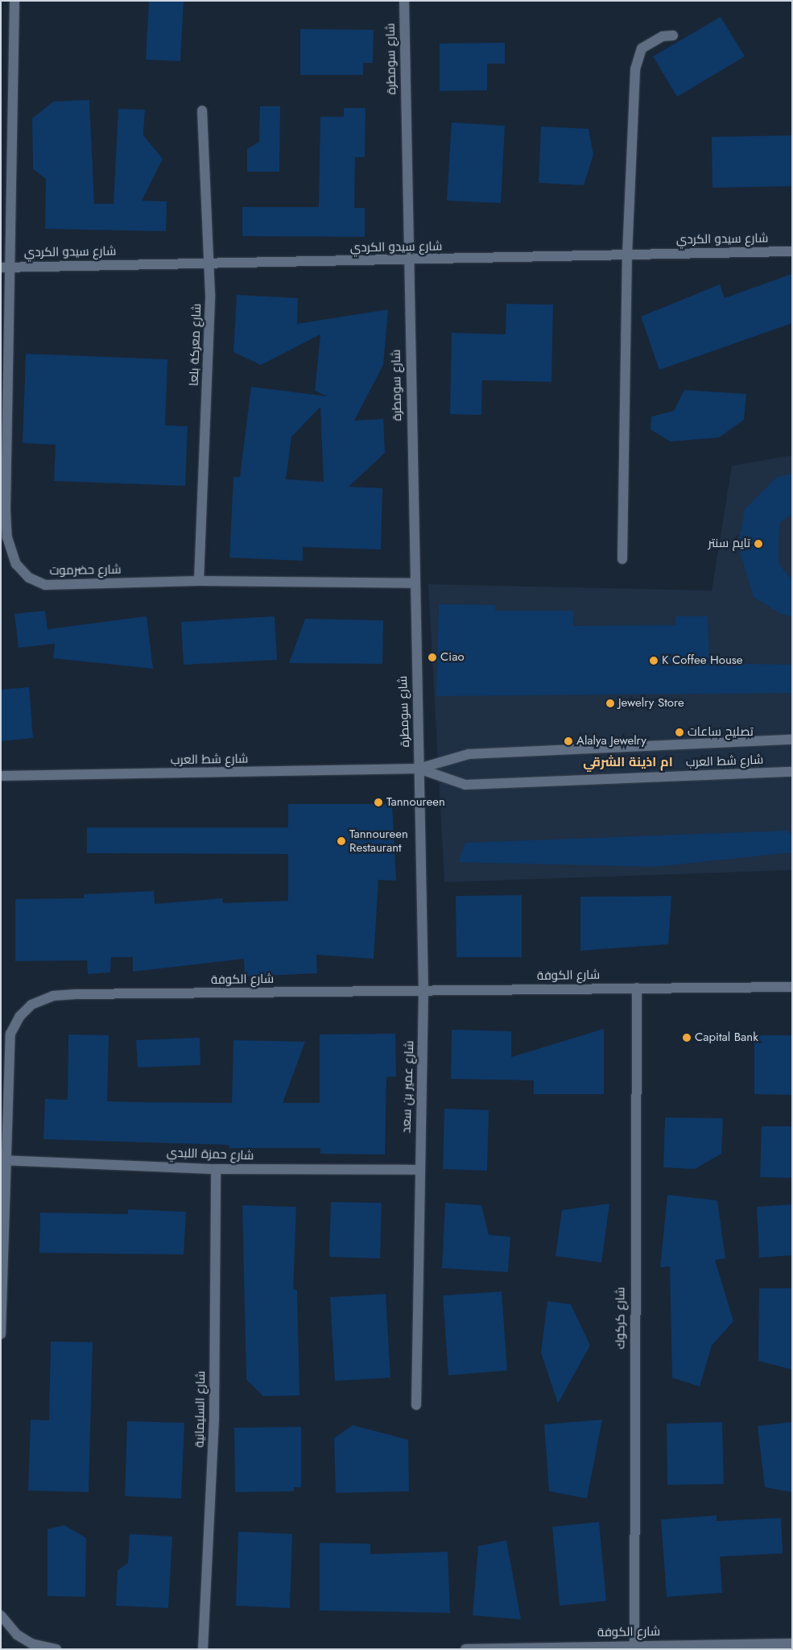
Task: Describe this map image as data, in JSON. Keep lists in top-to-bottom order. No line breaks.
{"streets":{"street":["شارع سومطرة","شارع سيدو الكردي","شارع معركة بلعا","شارع حضرموت","شارع شط العرب","شارع الكوفة","شارع عمير بن سعد","شارع حمزة اللبدي","شارع كركوك","شارع السليمانية"]},"crossings":[["شارع سومطرة","شارع سيدو الكردي"],["شارع سومطرة","شارع حضرموت"],["شارع سومطرة","شارع شط العرب"],["شارع سومطرة","شارع عمير بن سعد"],["شارع سيدو الكردي","شارع معركة بلعا"],["شارع سيدو الكردي","شارع حضرموت"],["شارع معركة بلعا","شارع حضرموت"],["شارع شط العرب","شارع عمير بن سعد"],["شارع الكوفة","شارع عمير بن سعد"],["شارع الكوفة","شارع حمزة اللبدي"],["شارع الكوفة","شارع كركوك"],["شارع عمير بن سعد","شارع حمزة اللبدي"],["شارع حمزة اللبدي","شارع السليمانية"]],"districts":["ام اذينة الشرقي"],"places":["تايم سنتر","Ciao","K Coffee House","Jewelry Store","تصليح ساعات","Alalya Jewelry","Tannoureen","Tannoureen Restaurant","Capital Bank"]}
